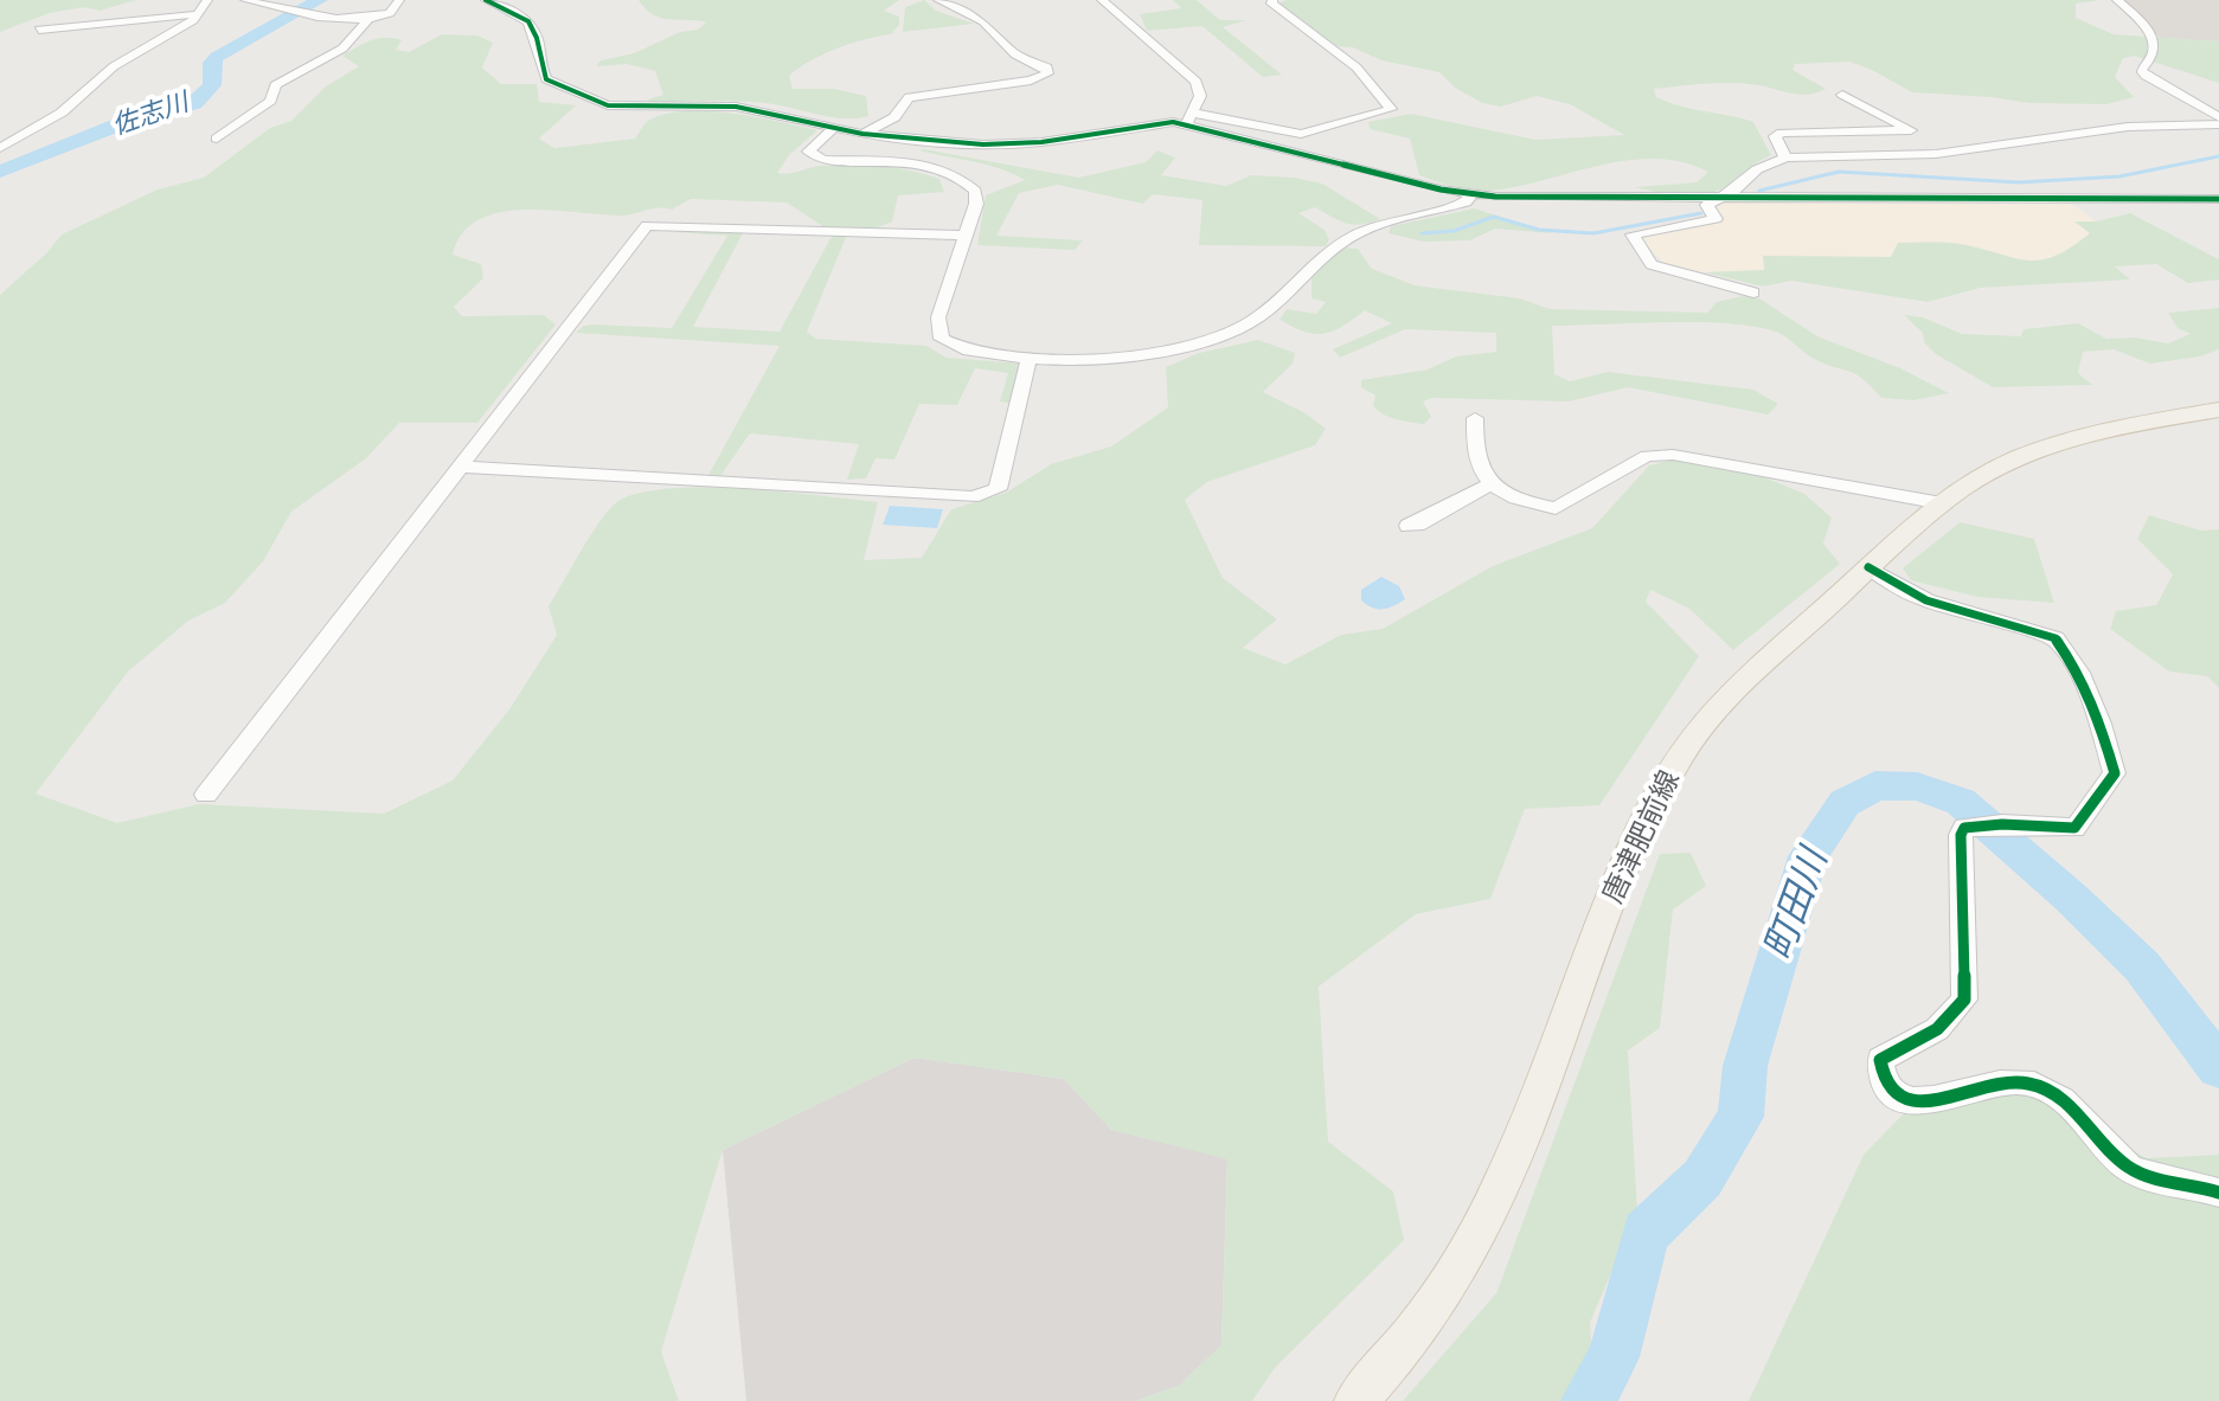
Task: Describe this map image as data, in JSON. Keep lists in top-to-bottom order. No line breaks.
{"streets":{"main road":["唐津肥前線"]},"water":["佐志川","町田川"]}
